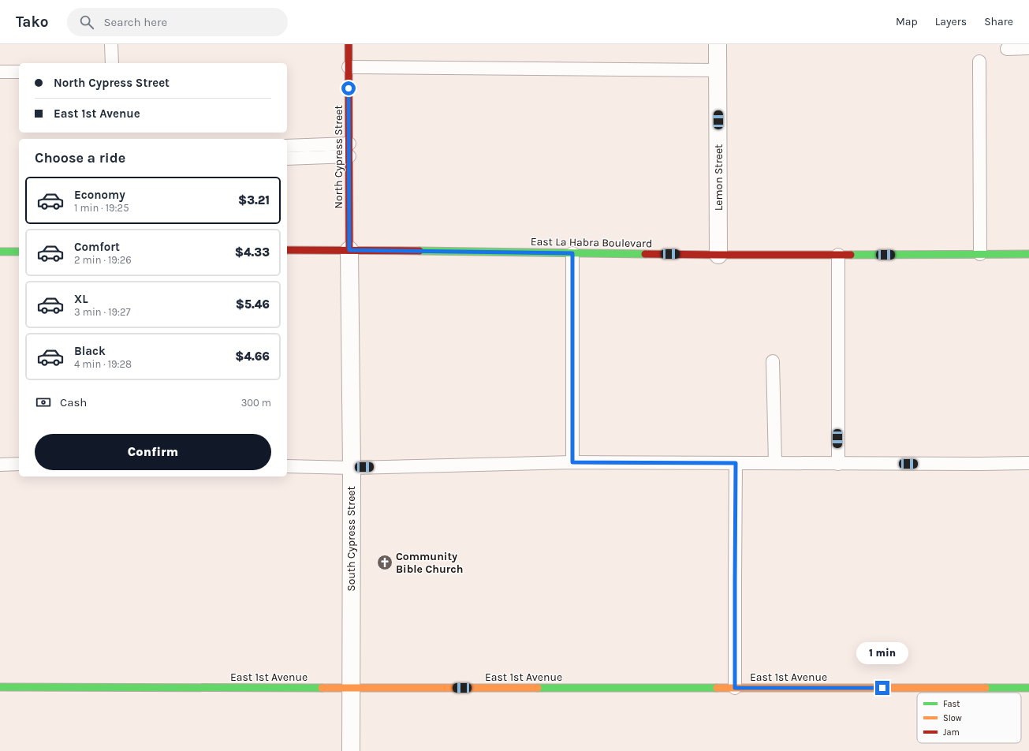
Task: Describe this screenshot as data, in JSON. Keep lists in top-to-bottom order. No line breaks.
{"streets":{"street":["North Cypress Street","Lemon Street","East La Habra Boulevard","South Cypress Street","East 1st Avenue"]},"crossings":[["North Cypress Street","East La Habra Boulevard"],["North Cypress Street","South Cypress Street"],["Lemon Street","East La Habra Boulevard"],["East La Habra Boulevard","South Cypress Street"],["South Cypress Street","East 1st Avenue"]],"places":{"church":["Community Bible Church"]},"legend":["Fast","Slow","Jam"],"page":{"header":"Tako","search":"Search here","nav":["Map","Layers","Share"],"banner":["North Cypress Street","East 1st Avenue"],"heading":"Choose a ride","list":[{"name":"Economy","note":"1 min · 19:25","value":"$3.21"},{"name":"Comfort","note":"2 min · 19:26","value":"$4.33"},{"name":"XL","note":"3 min · 19:27","value":"$5.46"},{"name":"Black","note":"4 min · 19:28","value":"$4.66"}],"pay":["Cash","300 m"],"buttons":"Confirm","bubble":"1 min"}}
